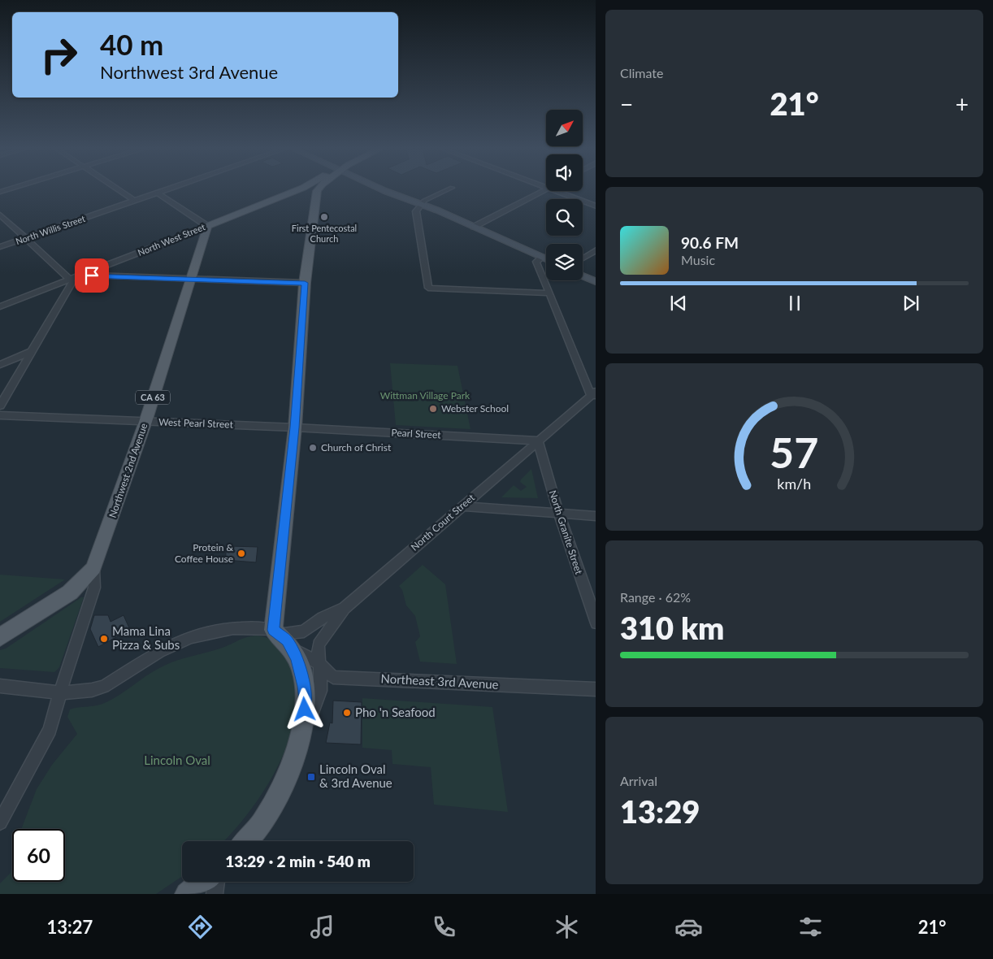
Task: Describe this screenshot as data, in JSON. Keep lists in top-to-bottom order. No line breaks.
{"streets":{"main road":["North West Street","CA 63","Northwest 2nd Avenue"],"street":["North Willis Street","West Pearl Street","Pearl Street","North Court Street","North Granite Street","Northeast 3rd Avenue"]},"crossings":[["North West Street","Northwest 2nd Avenue"],["CA 63","Northwest 2nd Avenue"],["West Pearl Street","Pearl Street"],["West Pearl Street","Northwest 2nd Avenue"],["Pearl Street","North Court Street"],["Pearl Street","North Granite Street"],["North Court Street","North Granite Street"]],"parks":["Wittman Village Park","Lincoln Oval"],"places":{"other":["First Pentecostal Church","Webster School","Church of Christ","Protein & Coffee House","Mama Lina Pizza & Subs","Pho 'n Seafood"],"transit":["Lincoln Oval & 3rd Avenue"]},"north":"top right","page":{"tile":["Climate",["Range · 62%","310 km"],["Arrival","13:29"]],"turn":["40 m","Northwest 3rd Avenue"],"heat":["−","21°","+"],"song":["90.6 FM","Music"],"limit":"60","trip":"13:29 · 2 min · 540 m","tabs":["13:27","21°"],"gauge":["57","km/h"]}}
